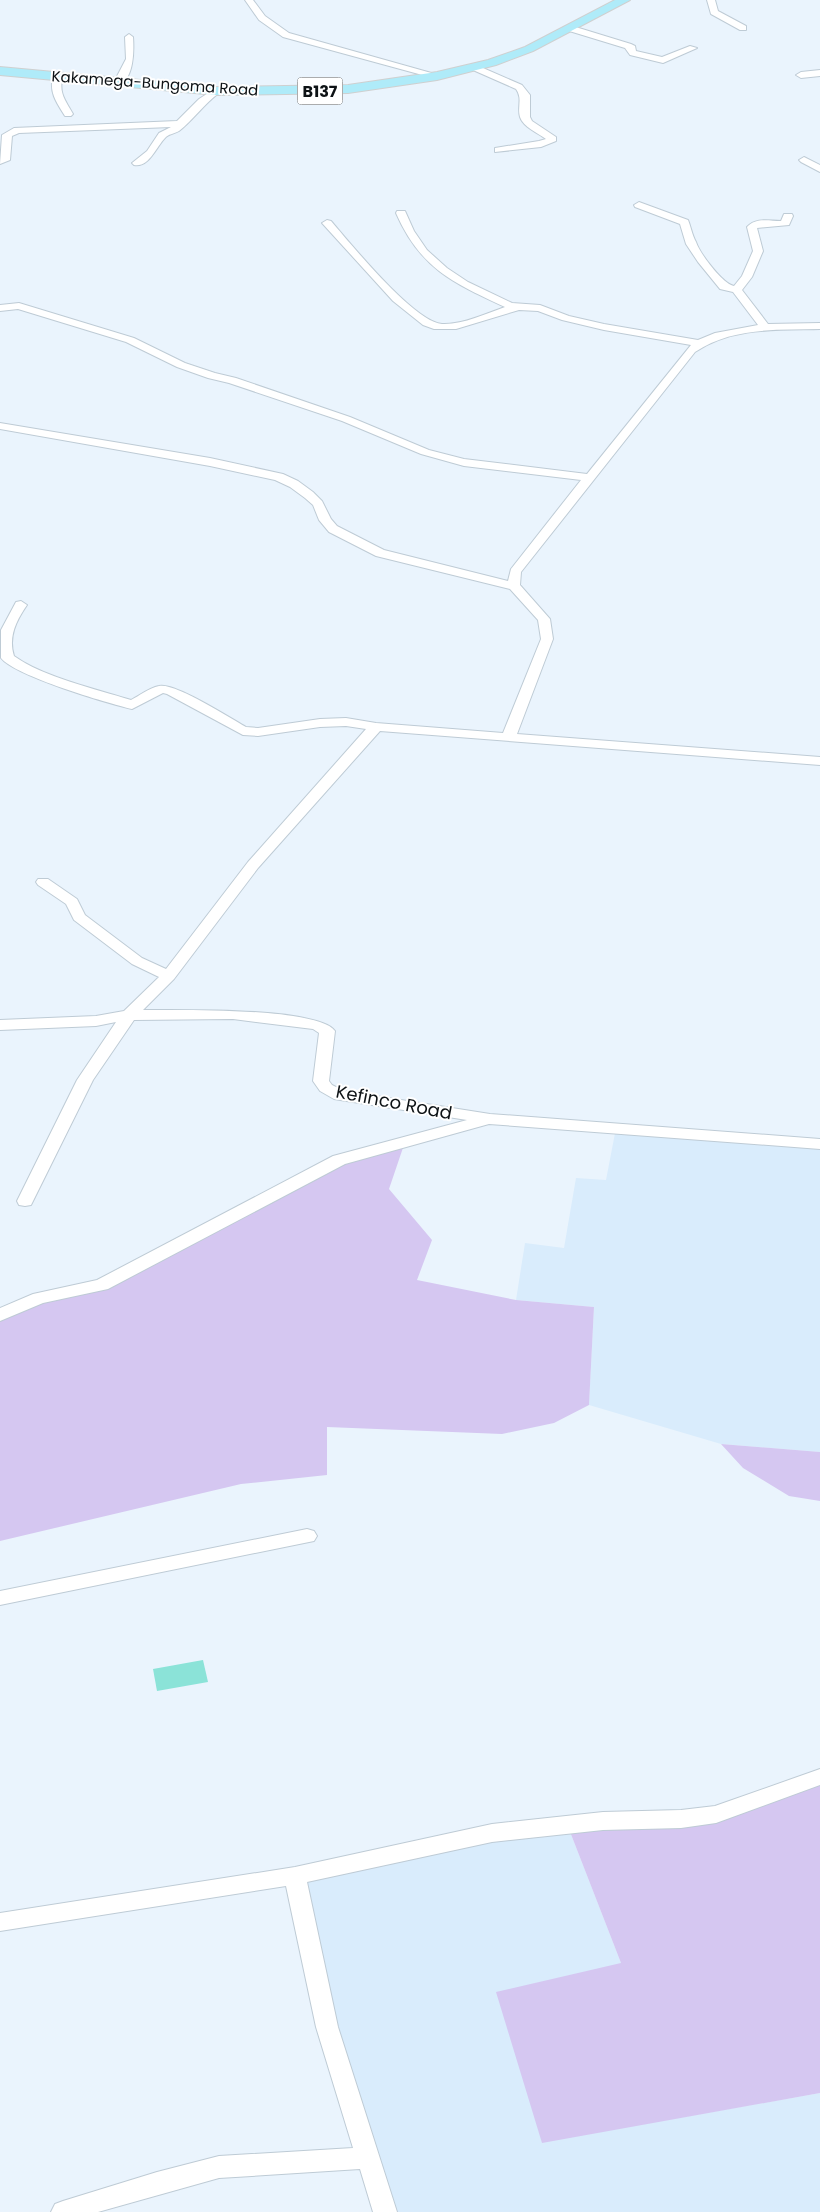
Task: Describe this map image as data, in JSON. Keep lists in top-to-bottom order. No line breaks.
{"streets":{"main road":["Kakamega-Bungoma Road","B137"],"street":["Kefinco Road"]}}
